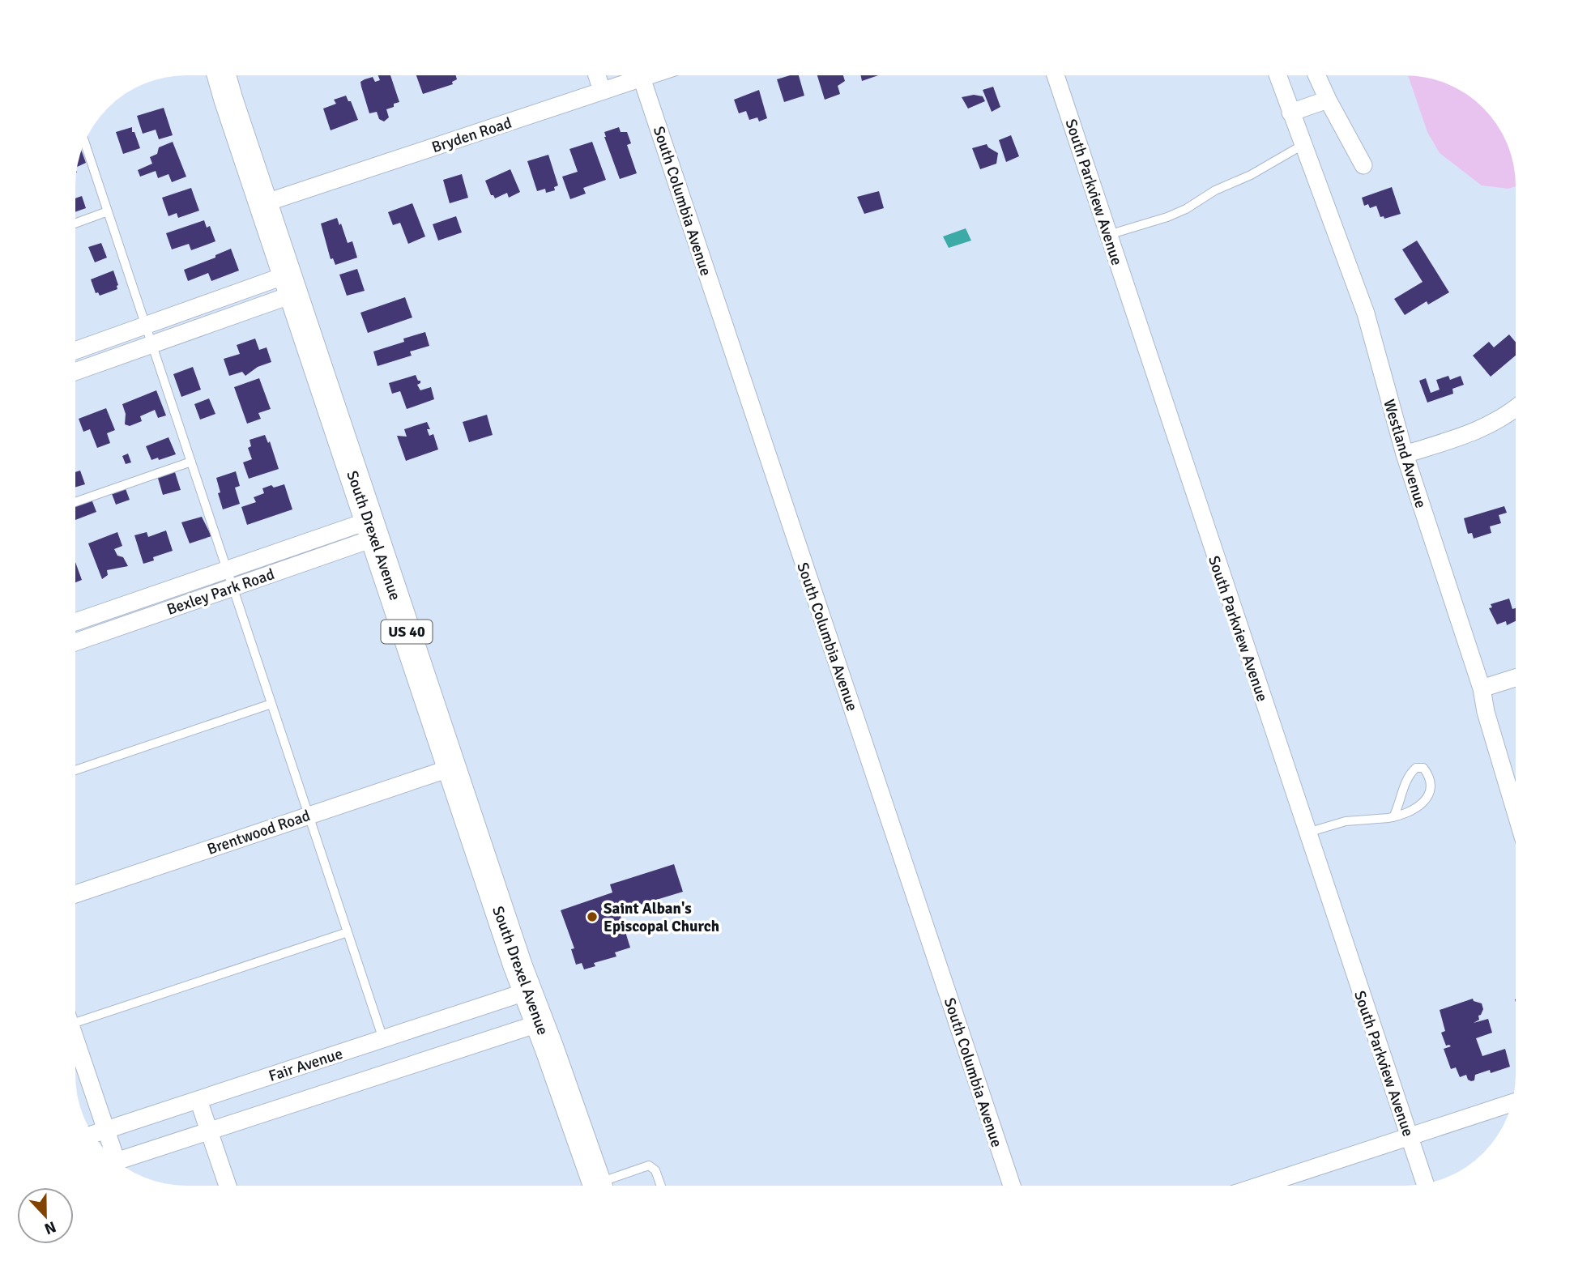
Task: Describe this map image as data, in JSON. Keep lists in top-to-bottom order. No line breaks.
{"streets":{"main road":["South Drexel Avenue","US 40"],"street":["Bryden Road","South Parkview Avenue","South Columbia Avenue","Westland Avenue","Bexley Park Road","Brentwood Road","Fair Avenue"]},"crossings":[["Bryden Road","South Columbia Avenue"],["Bryden Road","South Drexel Avenue"],["South Drexel Avenue","Bexley Park Road"],["South Drexel Avenue","Brentwood Road"],["South Drexel Avenue","Fair Avenue"]],"places":["Saint Alban's Episcopal Church"],"north":"bottom"}
